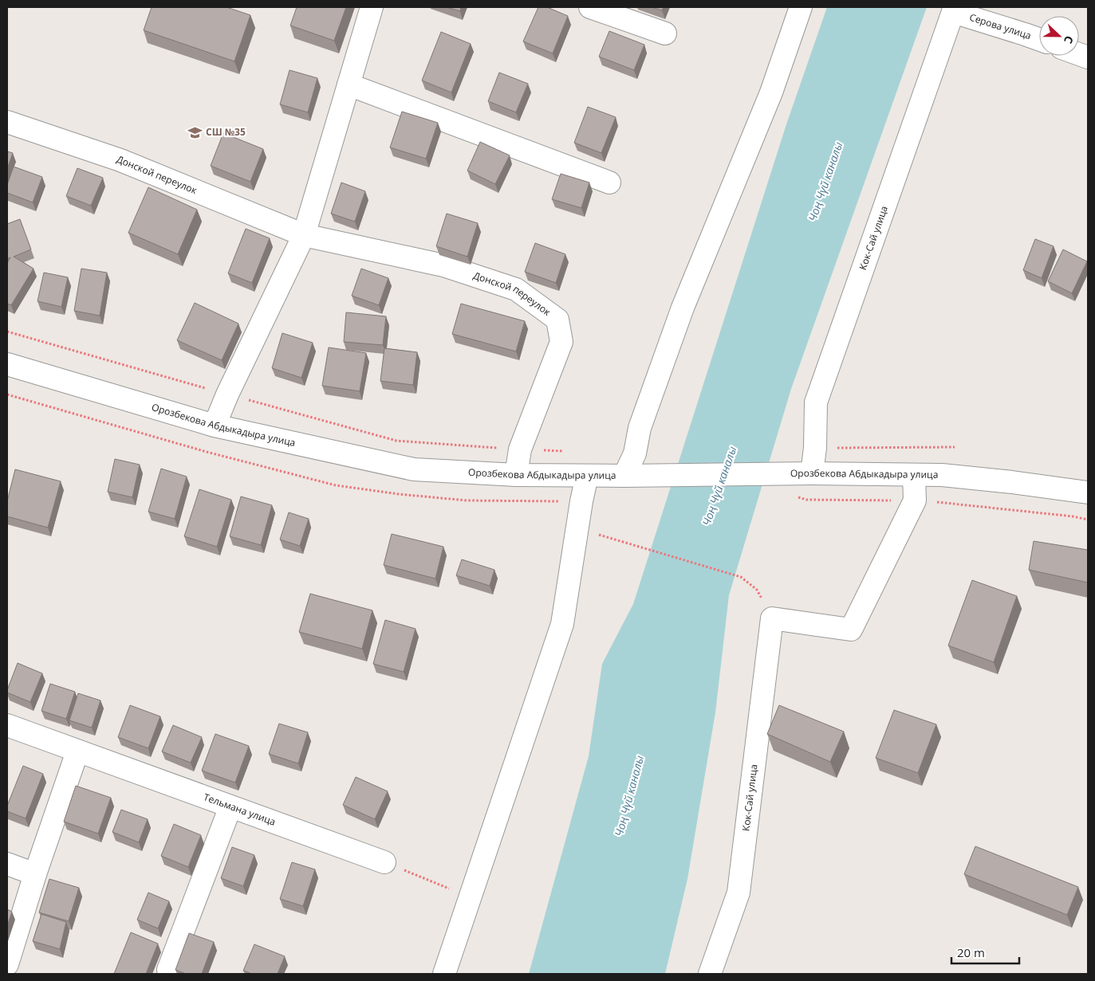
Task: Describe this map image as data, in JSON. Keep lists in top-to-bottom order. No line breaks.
{"streets":{"street":["Серова улица","Донской переулок","Кок-Сай улица","Орозбекова Абдыкадыра улица","Тельмана улица"]},"crossings":[["Серова улица","Кок-Сай улица"],["Донской переулок","Орозбекова Абдыкадыра улица"],["Кок-Сай улица","Орозбекова Абдыкадыра улица"]],"water":["Чоң Чүй каналы"],"places":{"school or university":["СШ №35"]},"scale_bar":"20 m","north":"right"}
